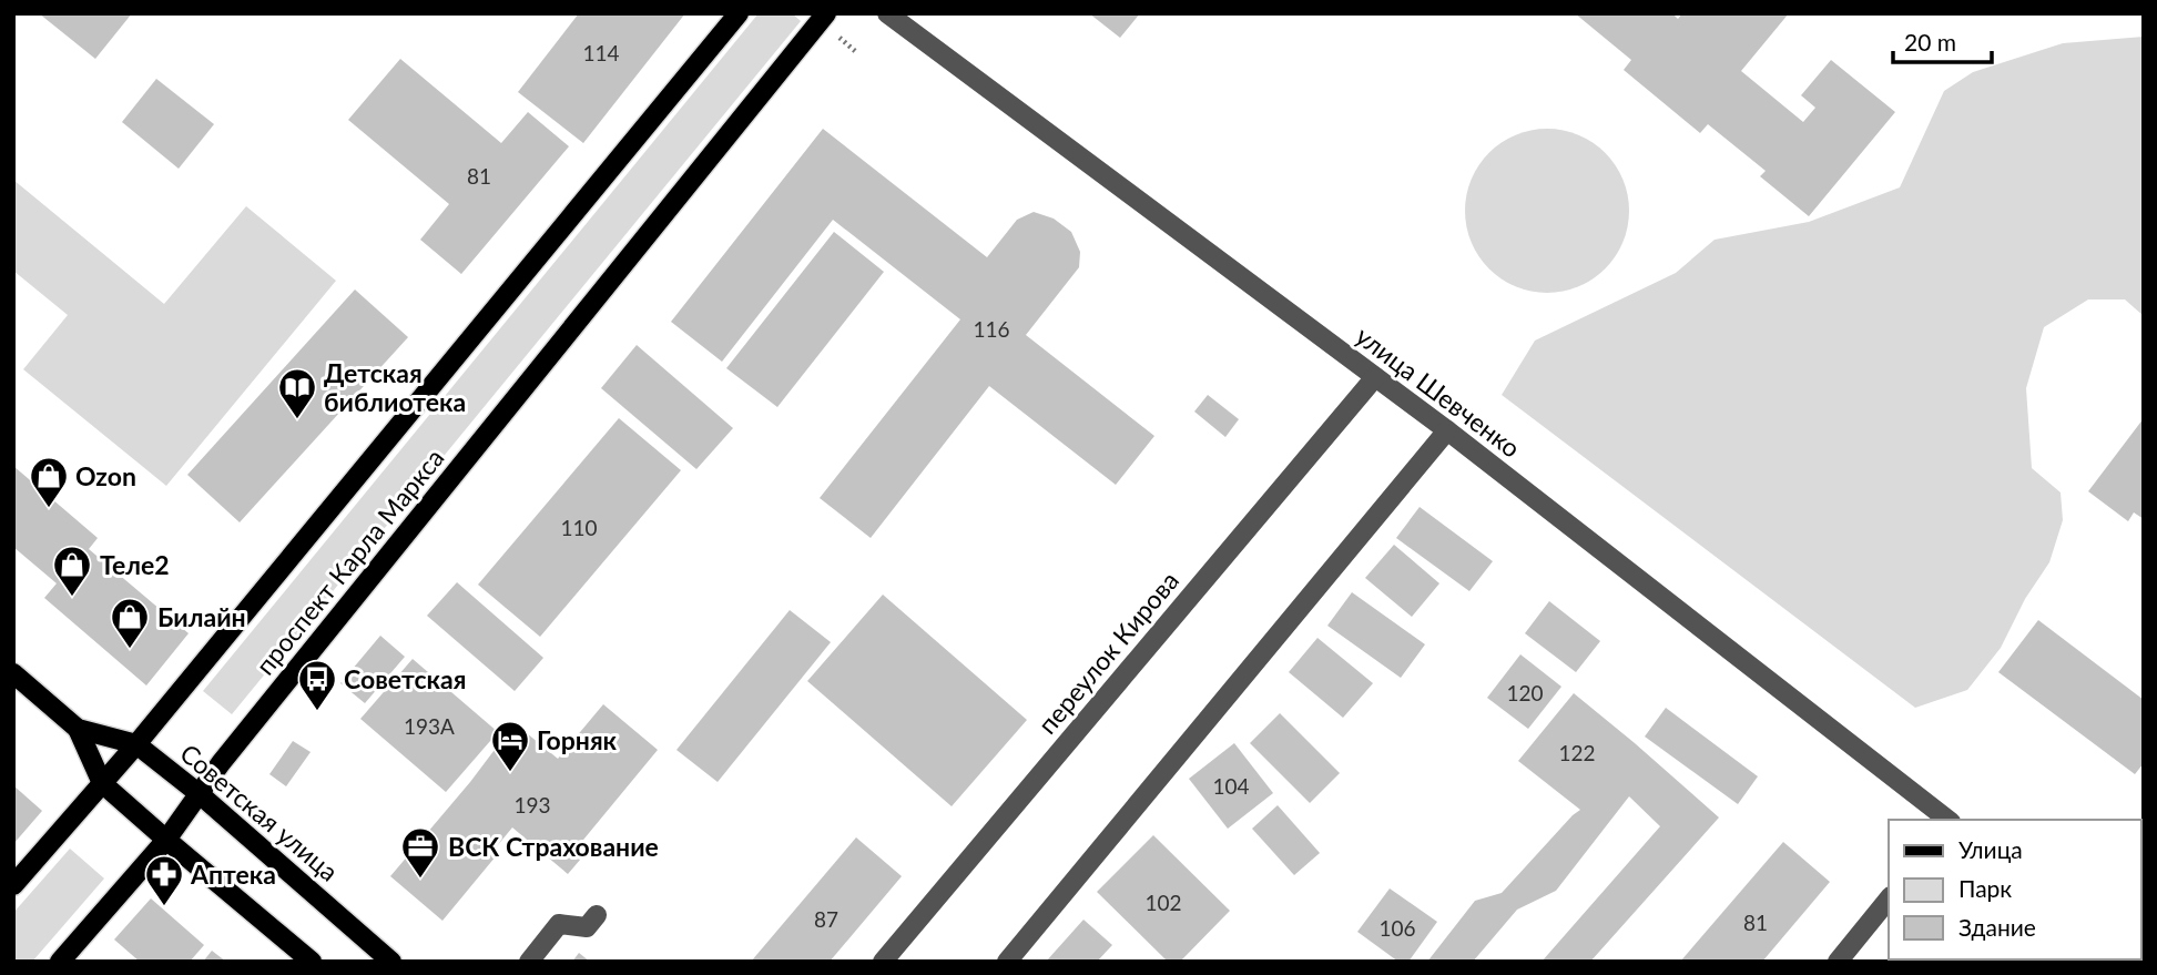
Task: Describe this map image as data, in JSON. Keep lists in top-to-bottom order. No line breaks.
{"streets":{"main road":["проспект Карла Маркса","Советская улица"],"street":["улица Шевченко","переулок Кирова"]},"crossings":[["улица Шевченко","переулок Кирова"],["проспект Карла Маркса","Советская улица"]],"places":{"library":["Детская библиотека"],"shop":["Ozon","Теле2","Билайн"],"bus stop":["Советская"],"hotel":["Горняк"],"office":["ВСК Страхование"],"pharmacy":["Аптека"]},"house_numbers":["114","81","116","110","120","193А","122","104","193","102","87","81","106"],"legend":["Улица","Парк","Здание"],"scale_bar":"20 m"}
